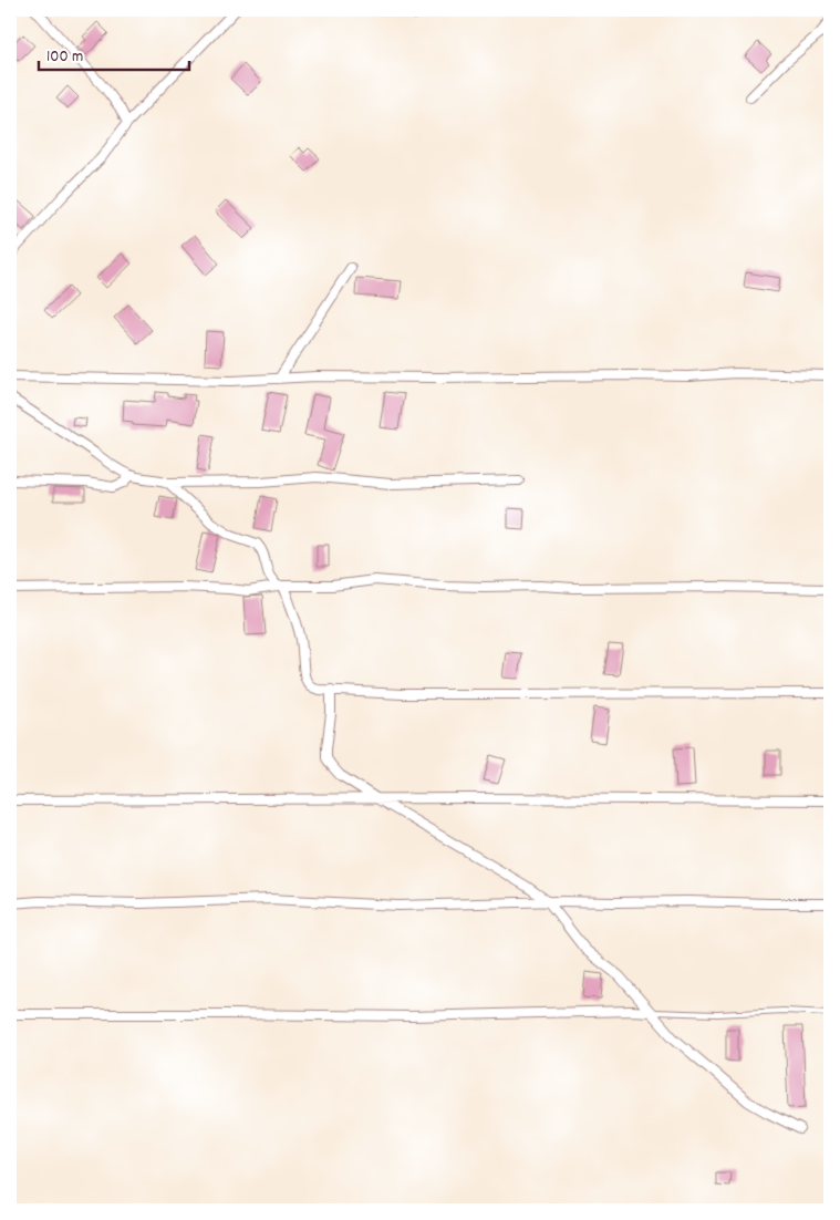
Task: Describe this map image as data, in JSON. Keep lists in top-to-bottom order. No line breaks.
{"scale_bar":"100 m"}
